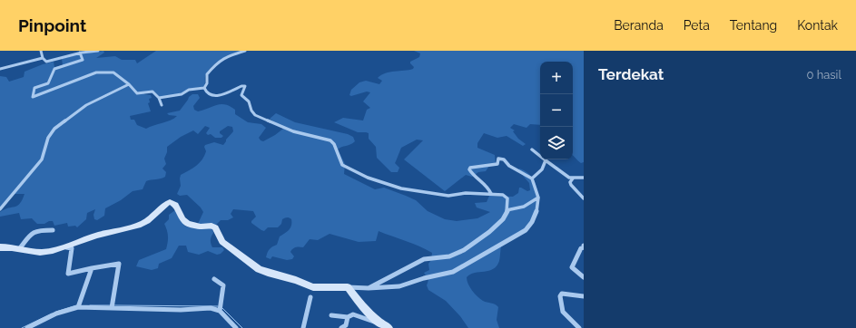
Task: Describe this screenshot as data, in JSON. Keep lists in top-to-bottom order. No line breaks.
{"page":{"header":"Pinpoint","nav":["Beranda","Peta","Tentang","Kontak"],"heading":["Terdekat","0 hasil"],"map_buttons":["+","−"]}}
